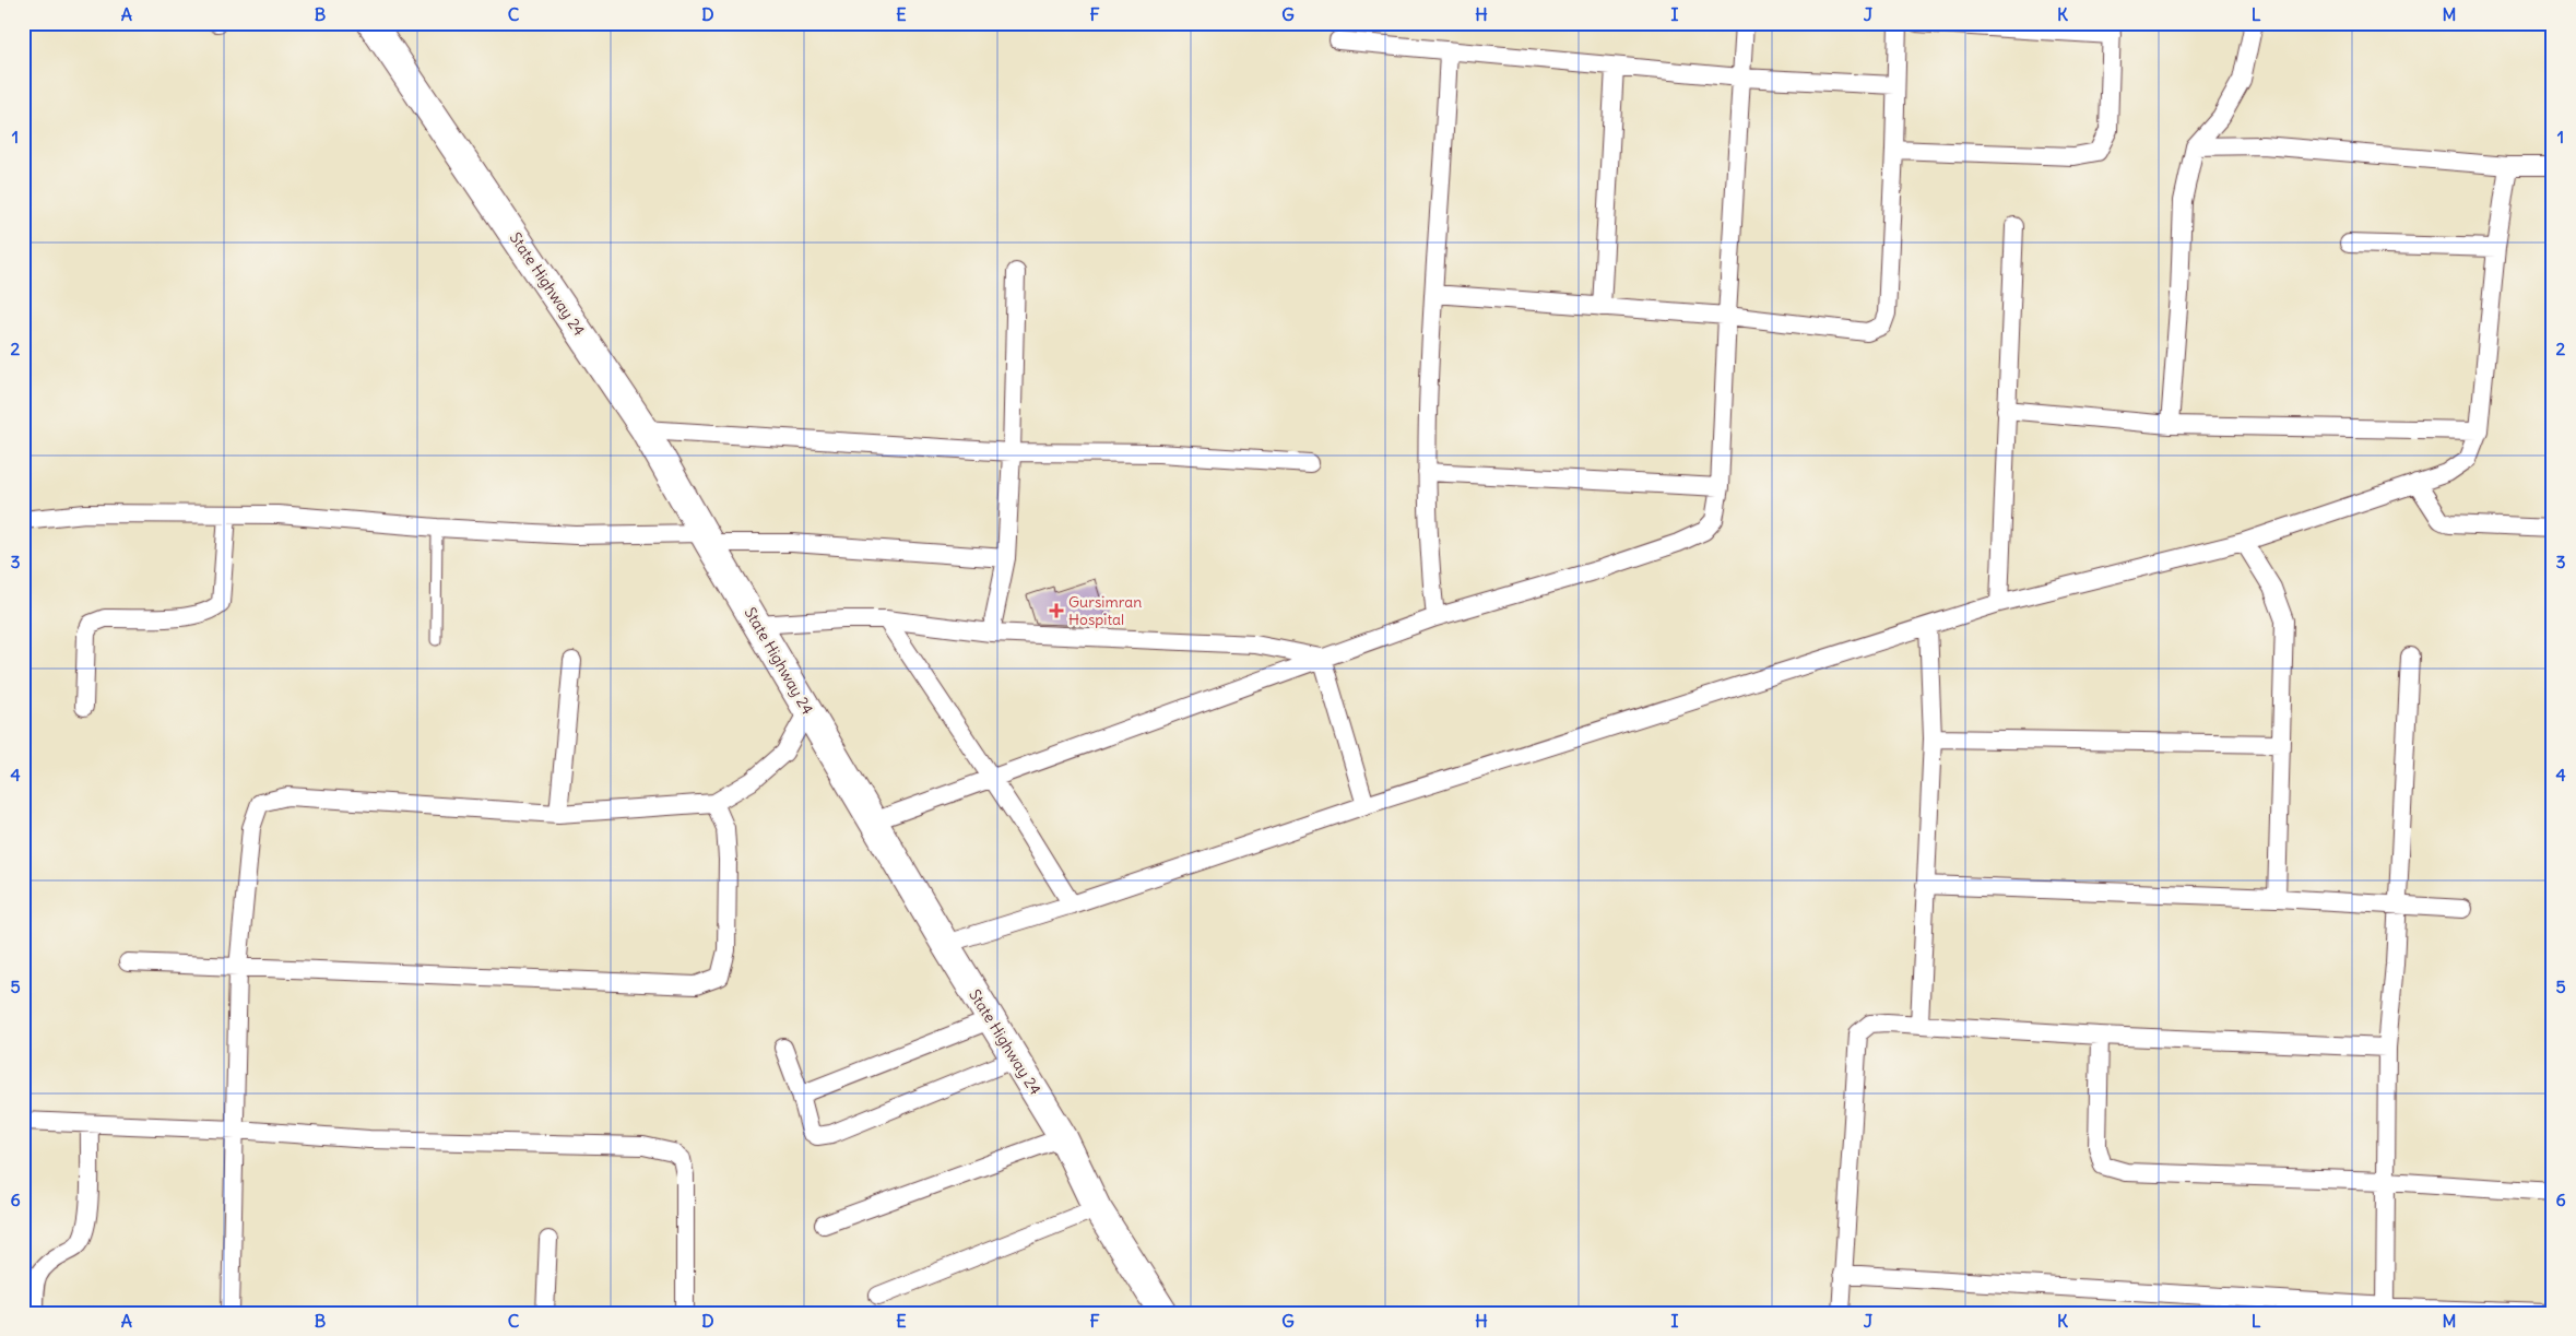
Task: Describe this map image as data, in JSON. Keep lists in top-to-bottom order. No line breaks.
{"streets":{"main road":["State Highway 24"]},"places":{"health":["Gursimran Hospital"]},"grid":{"columns":["A","B","C","D","E","F","G","H","I","J","K","L","M"],"rows":["1","2","3","4","5","6"]}}
